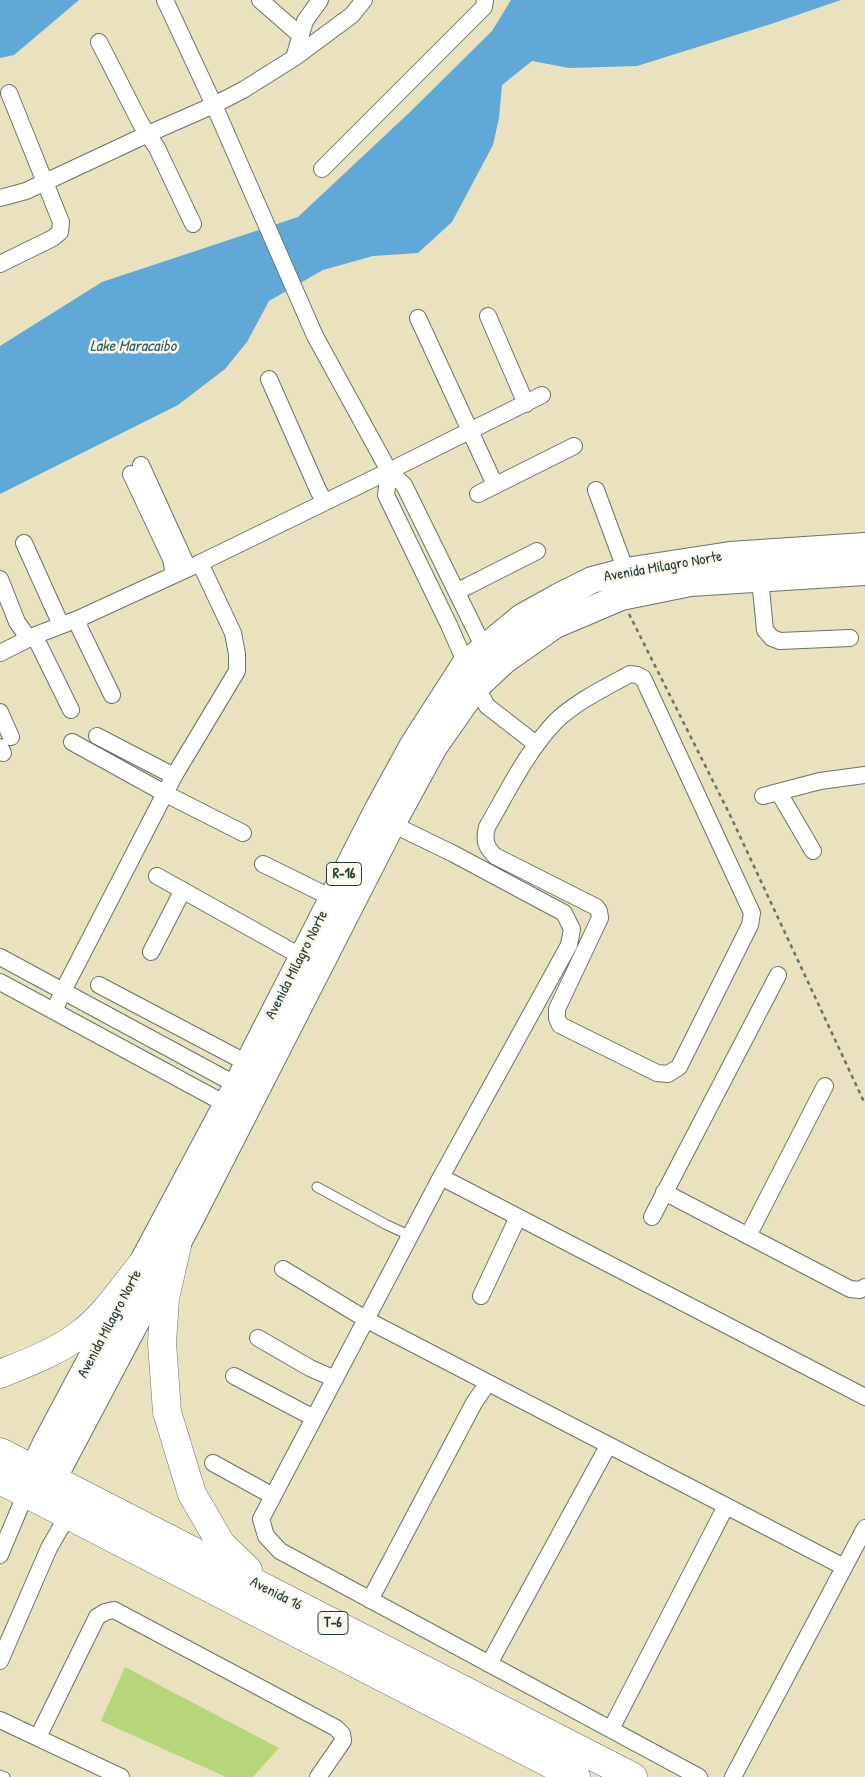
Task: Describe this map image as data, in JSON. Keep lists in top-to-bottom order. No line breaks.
{"streets":{"highway":["Avenida 16","T-6"],"main road":["Avenida Milagro Norte","R-16"]},"crossings":[["Avenida Milagro Norte","Avenida 16"]],"water":["Lake Maracaibo"]}
